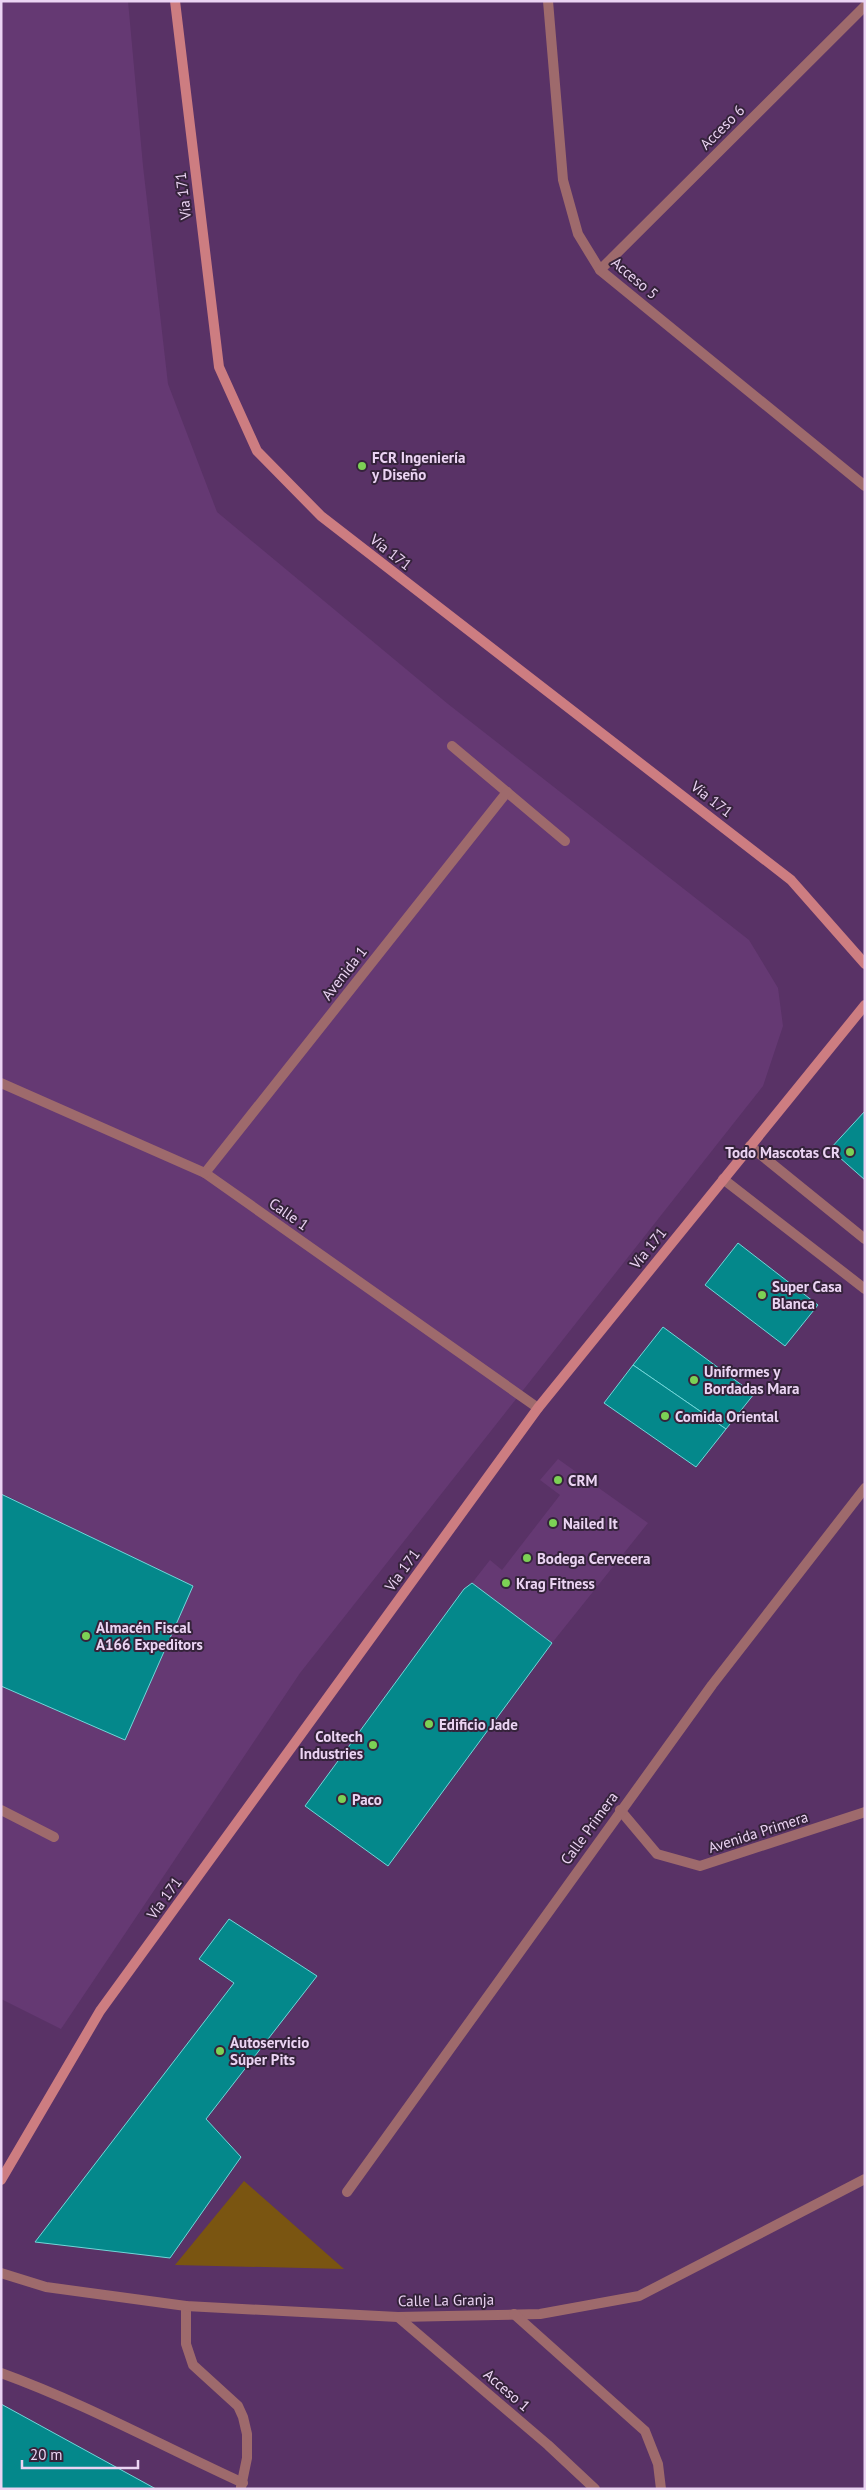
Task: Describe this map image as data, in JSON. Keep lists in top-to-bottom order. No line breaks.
{"streets":{"main road":["Vía 171"],"street":["Acceso 6","Acceso 5","Avenida 1","Calle 1","Calle Primera","Avenida Primera","Calle La Granja","Acceso 1"]},"crossings":[["Acceso 6","Acceso 5"],["Vía 171","Calle 1"],["Avenida 1","Calle 1"],["Calle Primera","Avenida Primera"],["Calle La Granja","Acceso 1"]],"places":["FCR Ingeniería y Diseño","Todo Mascotas CR","Super Casa Blanca","Uniformes y Bordadas Mara","Comida Oriental","CRM","Nailed It","Bodega Cervecera","Krag Fitness","Almacén Fiscal A166 Expeditors","Edificio Jade","Coltech Industries","Paco","Autoservicio Súper Pits"],"scale_bar":"20 m"}
